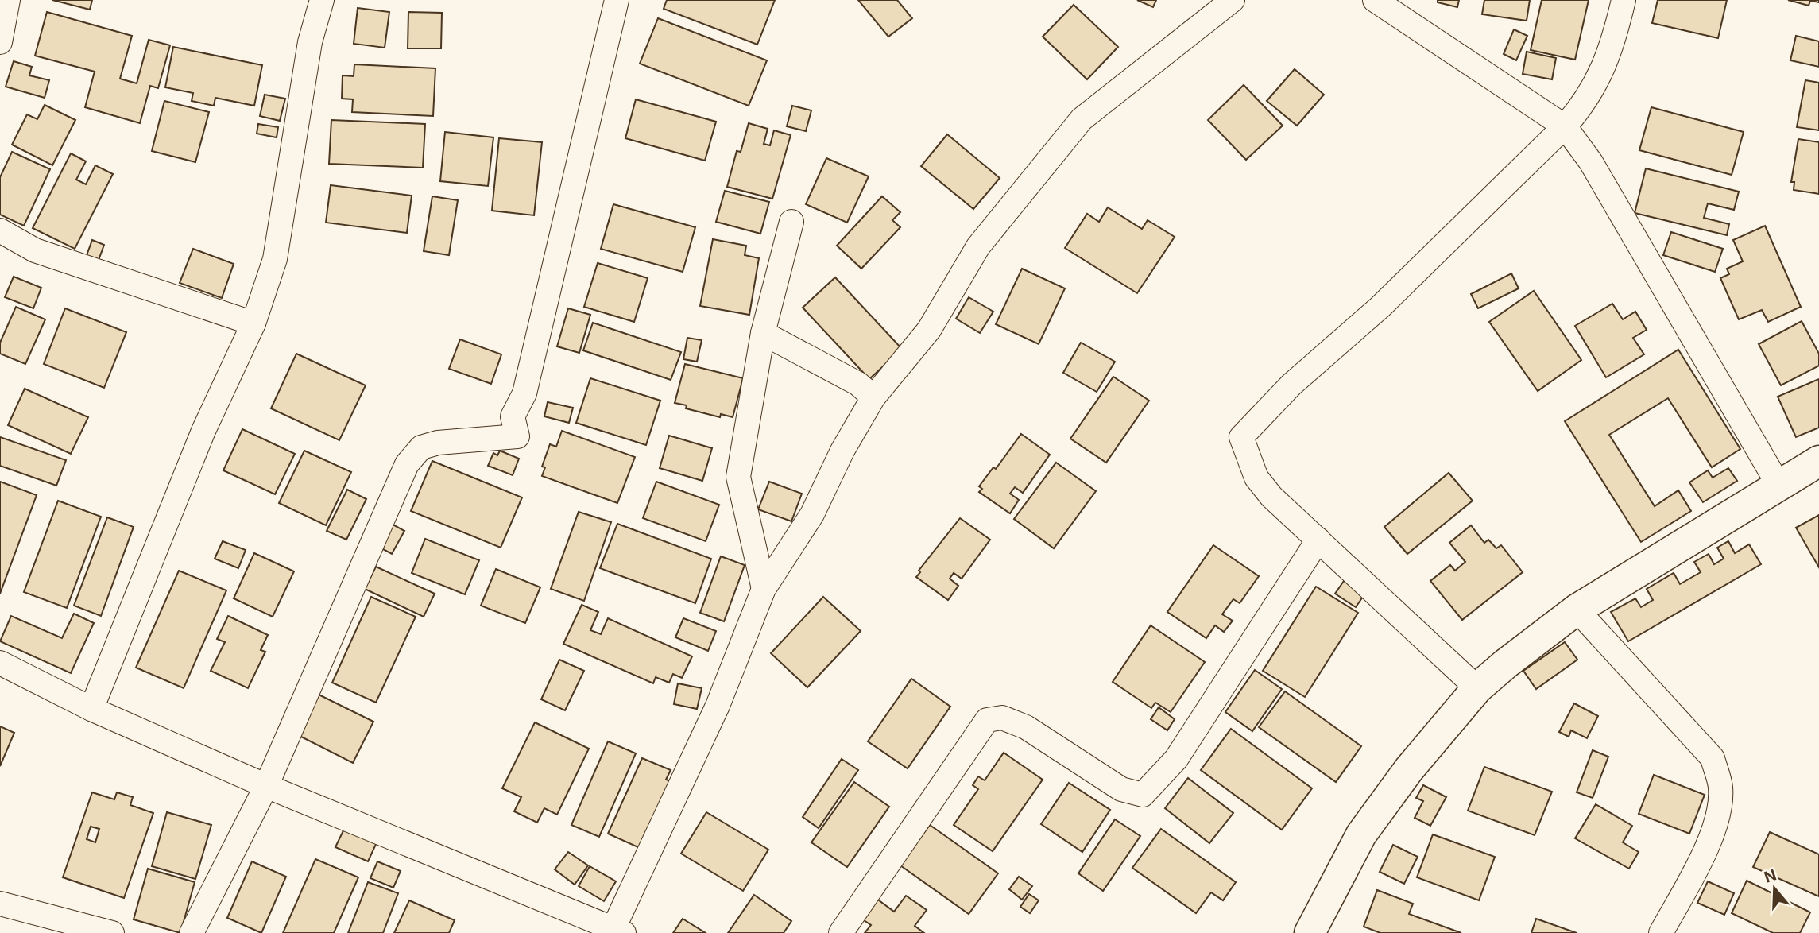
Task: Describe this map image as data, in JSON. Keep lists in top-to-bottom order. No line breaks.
{"north":"top"}
